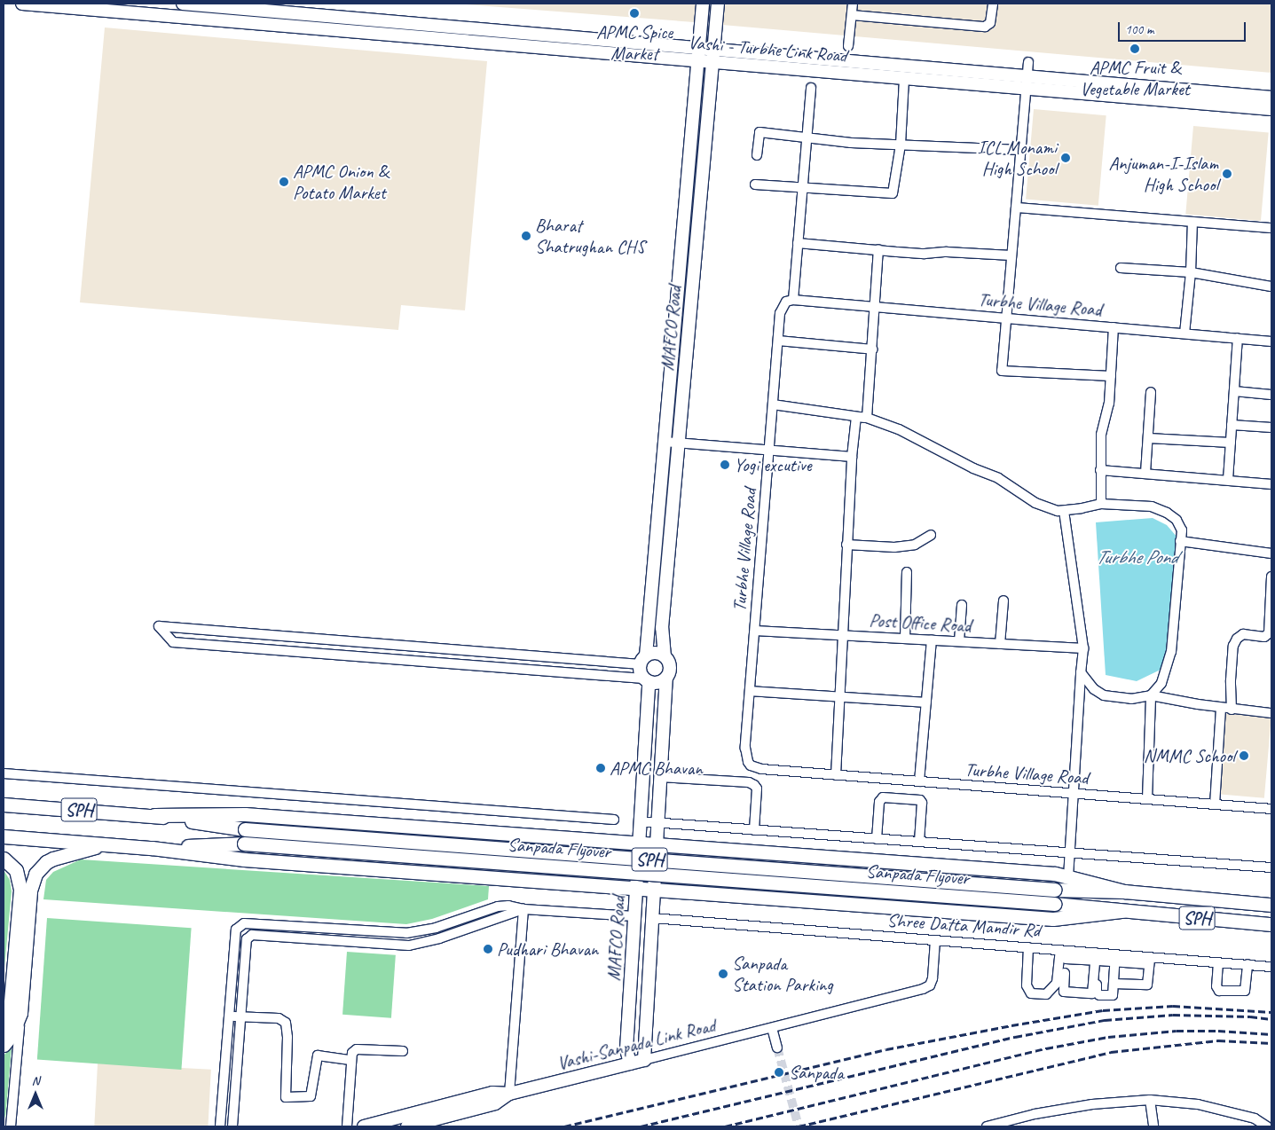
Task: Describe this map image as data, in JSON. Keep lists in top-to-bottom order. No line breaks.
{"streets":{"highway":["SPH","Sanpada Flyover"],"main road":["Vashi - Turbhe Link Road","MAFCO Road","Vashi-Sanpada Link Road"],"street":["Turbhe Village Road","Post Office Road","Shree Datta Mandir Rd"]},"crossings":[["Vashi - Turbhe Link Road","MAFCO Road"],["Turbhe Village Road","Post Office Road"],["MAFCO Road","Shree Datta Mandir Rd"],["MAFCO Road","Vashi-Sanpada Link Road"],["SPH","Sanpada Flyover"],["Shree Datta Mandir Rd","Vashi-Sanpada Link Road"]],"water":["Turbhe Pond"],"places":["APMC Spice Market","APMC Fruit & Vegetable Market","ICL Monami High School","Anjuman-I-Islam High School","APMC Onion & Potato Market","Bharat Shatrughan CHS","Yogi excutive","NMMC School","APMC Bhavan","Pudhari Bhavan","Sanpada Station Parking","Sanpada"],"scale_bar":"100 m","north":"top"}
